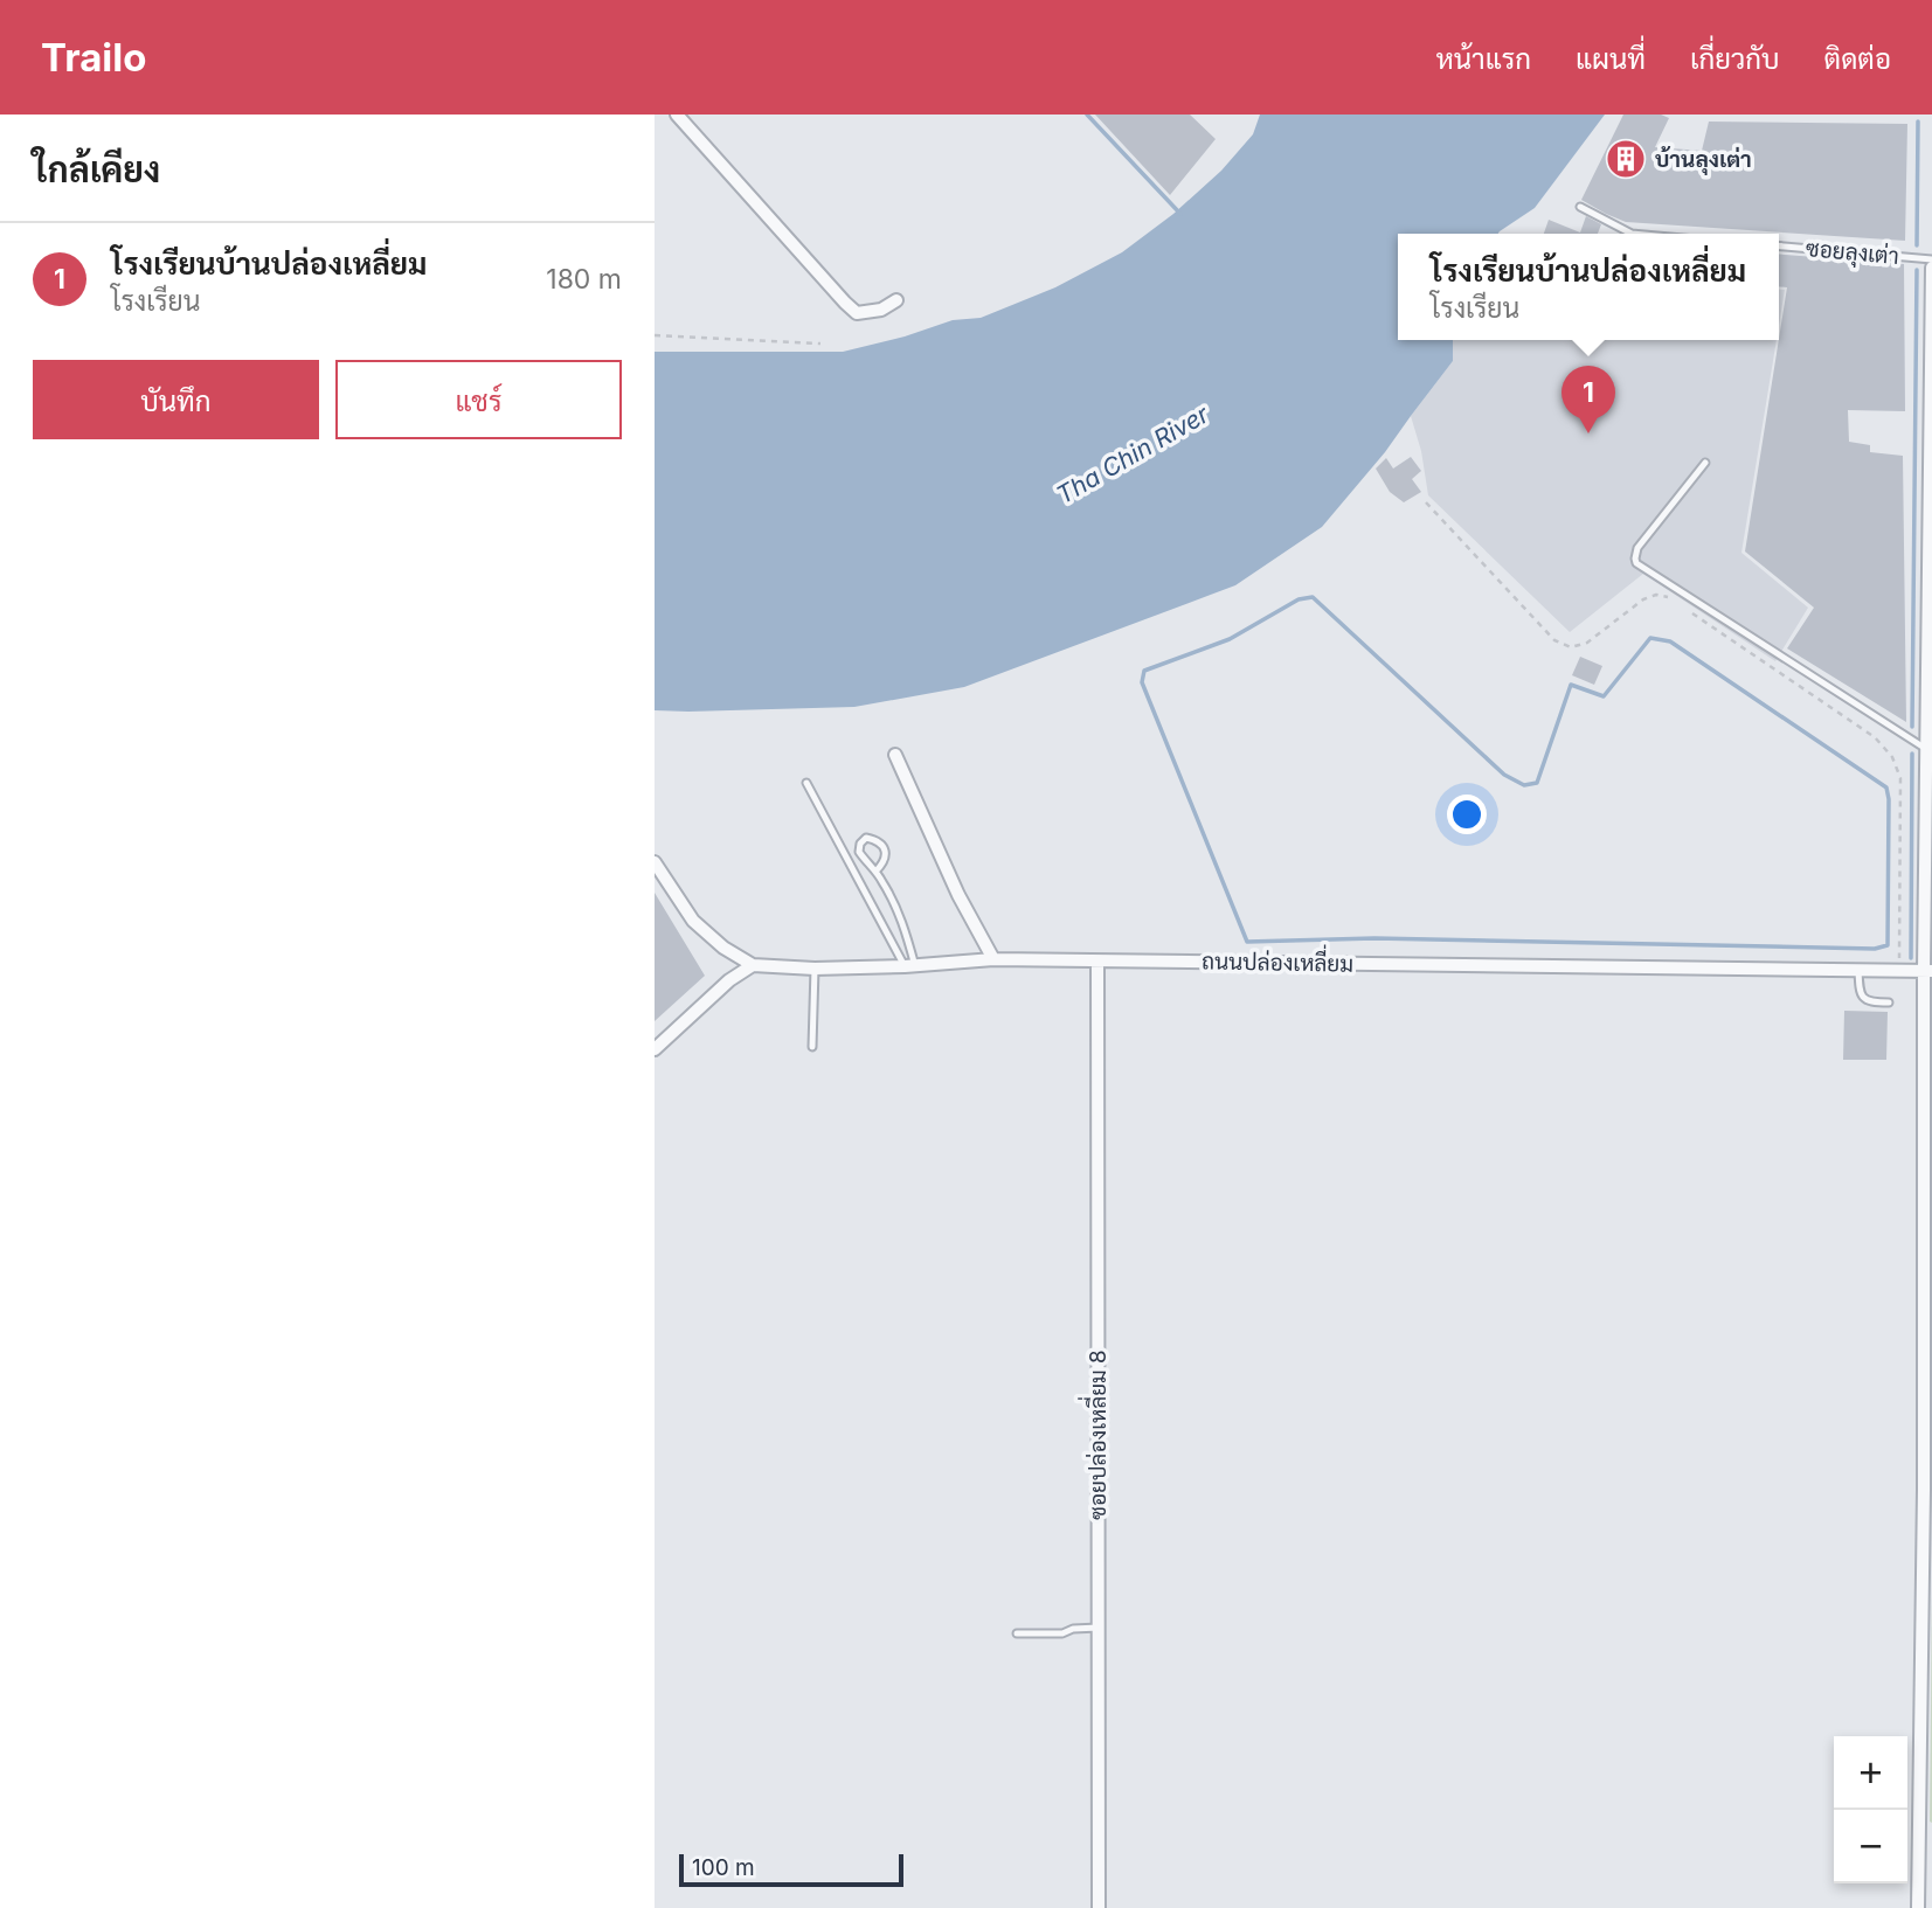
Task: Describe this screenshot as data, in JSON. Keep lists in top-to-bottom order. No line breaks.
{"streets":{"street":["ถนนปล่องเหลี่ยม","ซอยปล่องเหลี่ยม 8"],"lane":["ซอยลุงเต่า"]},"crossings":[["ถนนปล่องเหลี่ยม","ซอยปล่องเหลี่ยม 8"]],"water":["Tha Chin River"],"places":{"building":["บ้านลุงเต่า"]},"scale_bar":"100 m","page":{"header":"Trailo","nav":["หน้าแรก","แผนที่","เกี่ยวกับ","ติดต่อ"],"heading":"ใกล้เคียง","list":[{"mark":"1","name":"โรงเรียนบ้านปล่องเหลี่ยม","note":"โรงเรียน","value":"180 m"}],"popup":["โรงเรียนบ้านปล่องเหลี่ยม","โรงเรียน"],"buttons":["บันทึก","แชร์"],"pins":"1","map_buttons":["+","−"],"scale":"100 m"}}
